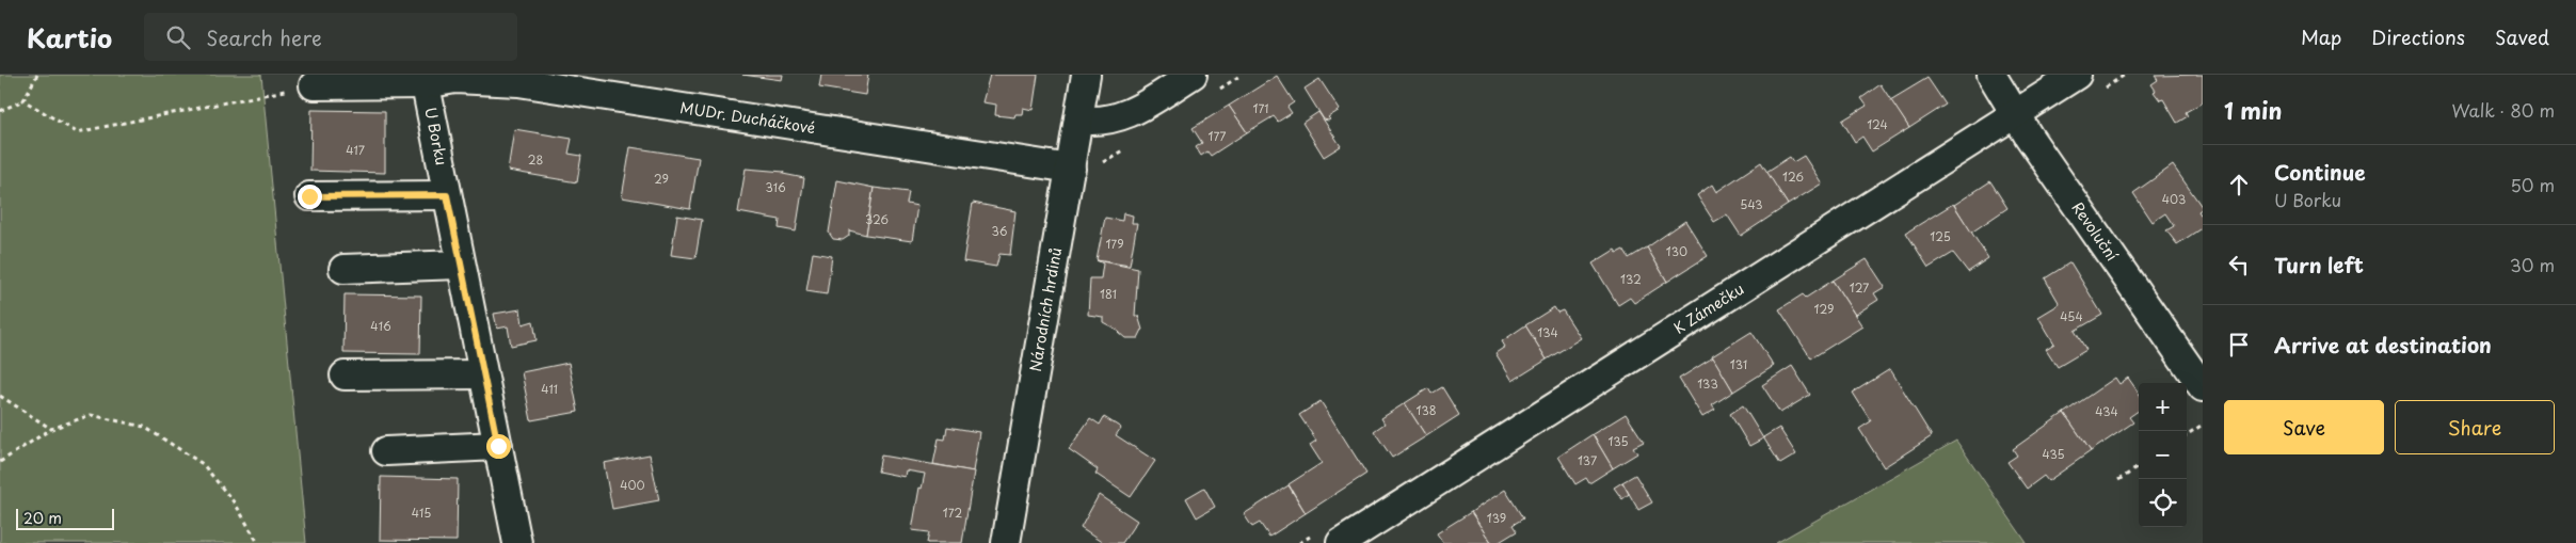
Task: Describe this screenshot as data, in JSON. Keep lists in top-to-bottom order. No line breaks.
{"streets":{"street":["MUDr. Ducháčkové","U Borku","Revoluční","Národních hrdinů","K Zámečku"]},"crossings":[["MUDr. Ducháčkové","U Borku"],["MUDr. Ducháčkové","Národních hrdinů"],["Revoluční","K Zámečku"]],"house_numbers":["171","124","177","417","28","126","29","316","403","543","326","36","125","179","130","132","127","181","129","454","416","134","131","133","411","138","434","135","435","137","400","415","172","139"],"scale_bar":"20 m","page":{"header":"Kartio","search":"Search here","nav":["Map","Directions","Saved"],"heading":["1 min","Walk · 80 m"],"list":[["Continue","U Borku","50 m"],["Turn left","30 m"],"Arrive at destination"],"map_buttons":["+","−"],"buttons":["Save","Share"],"scale":"20 m"}}
